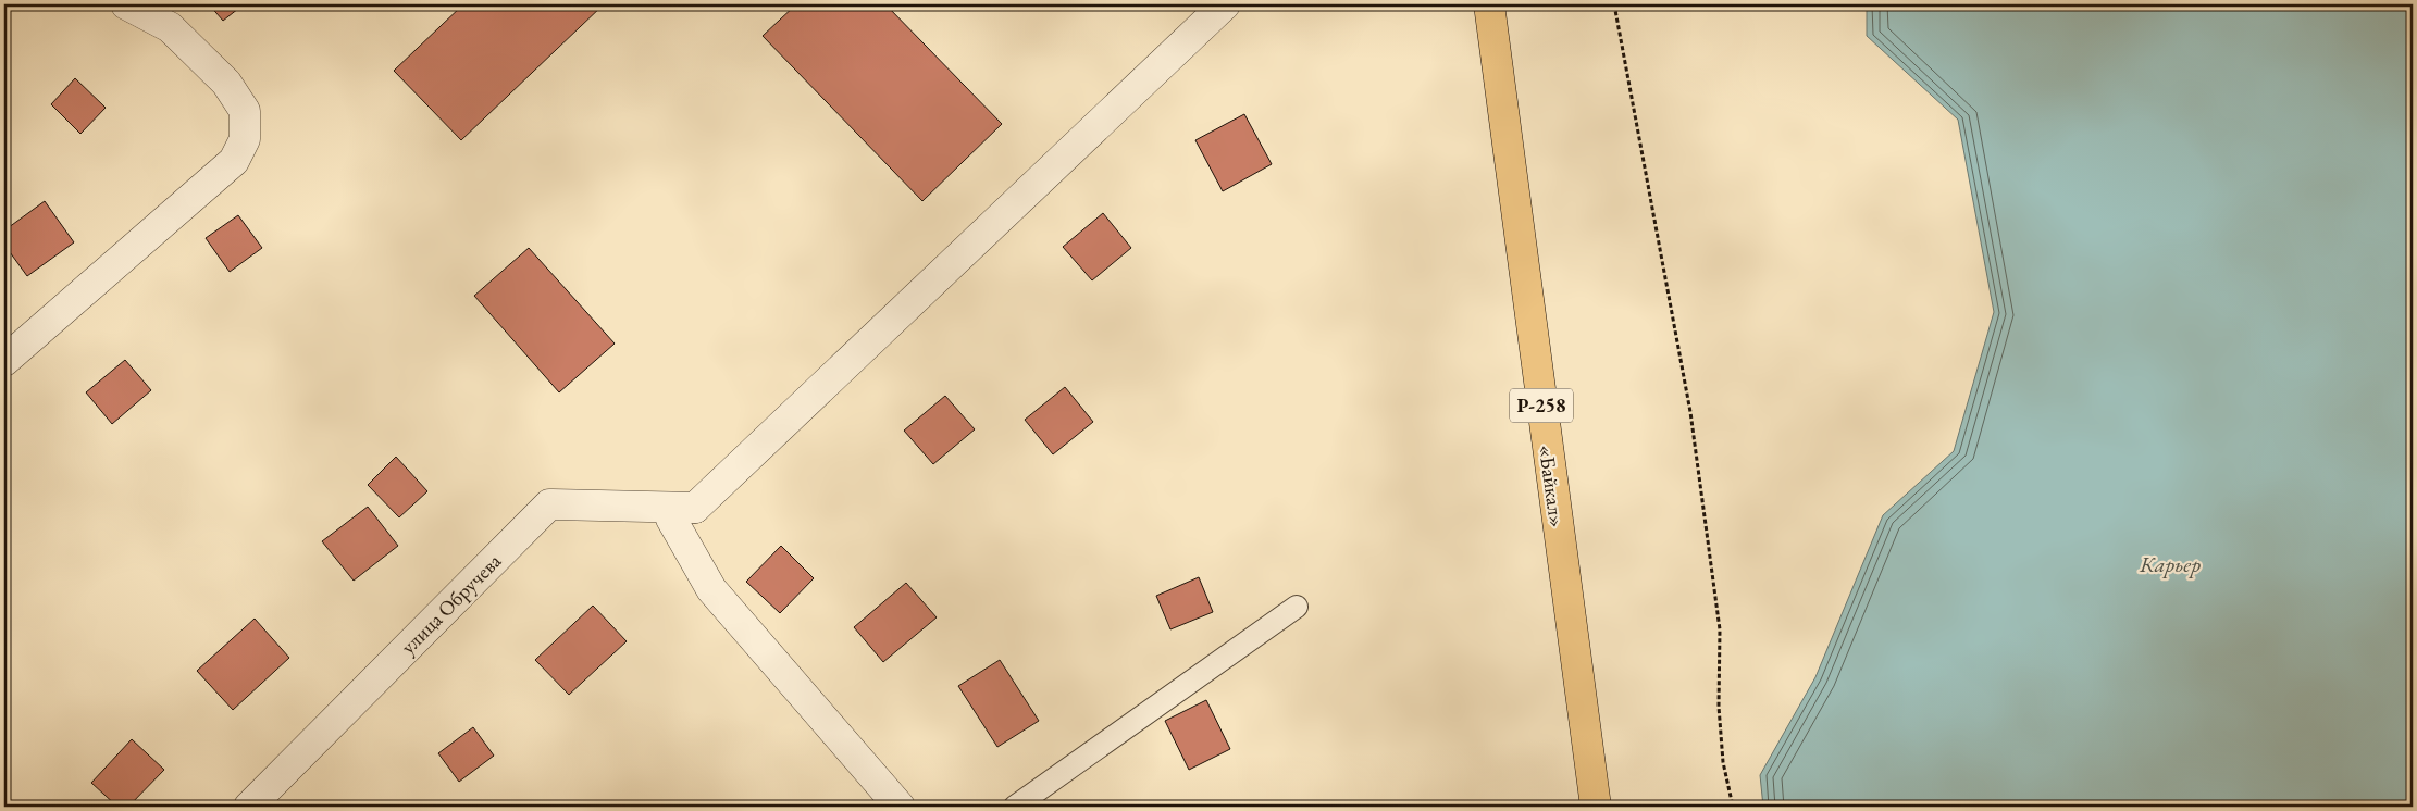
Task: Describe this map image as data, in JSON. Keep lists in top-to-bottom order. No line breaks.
{"streets":{"highway":["Р-258","«Байкал»"],"street":["улица Обручева"]},"water":["Карьер"]}
